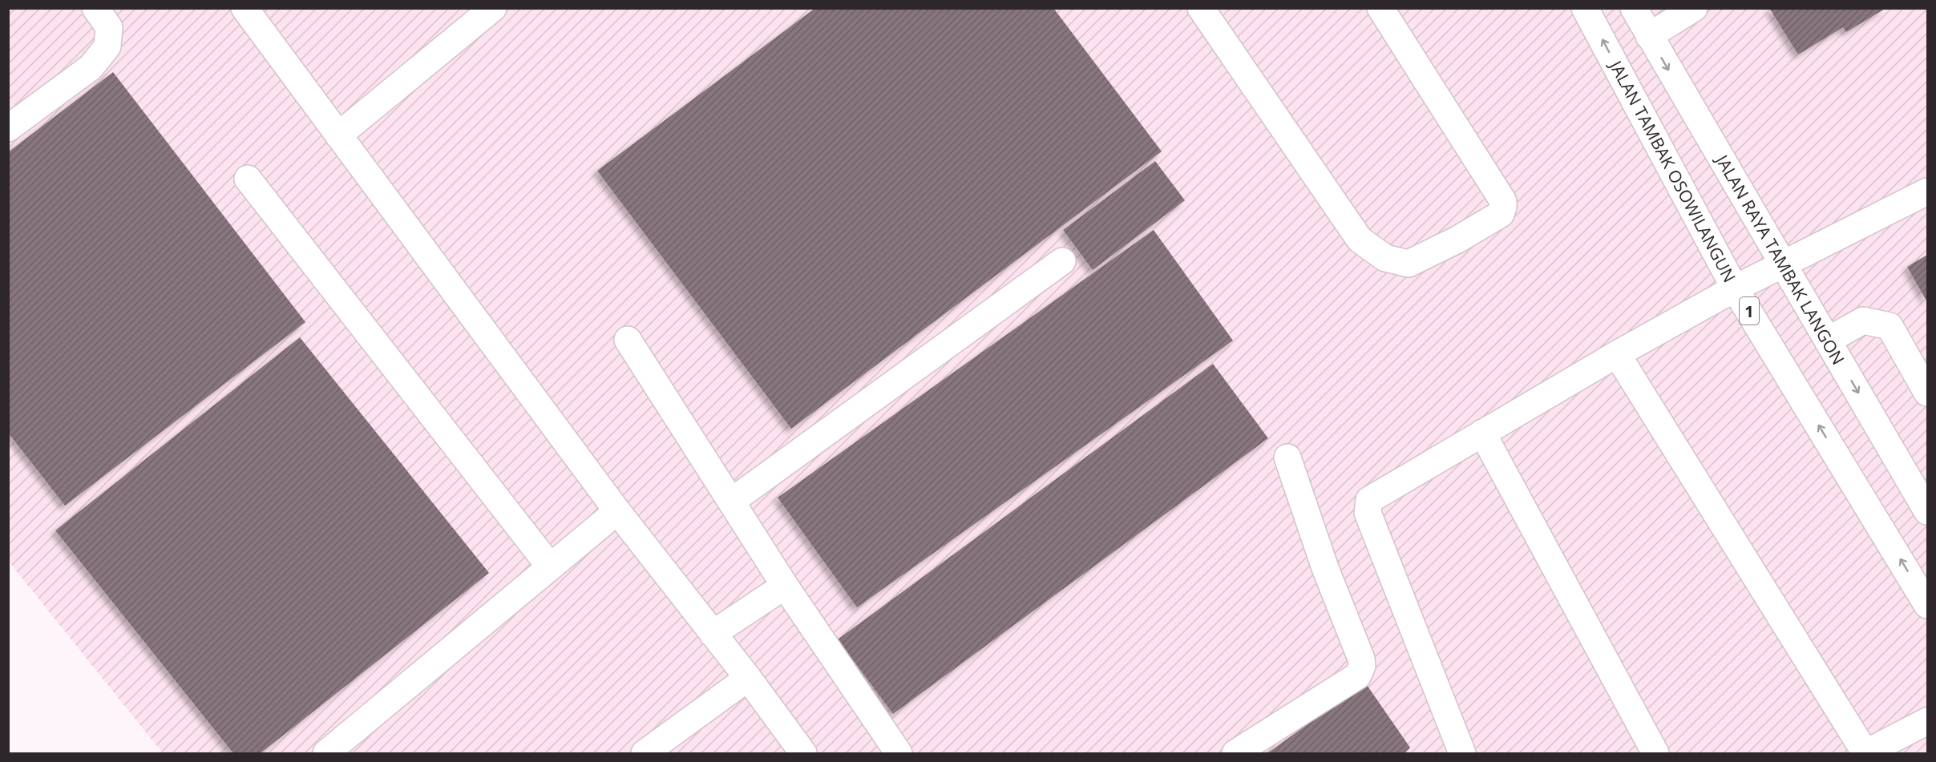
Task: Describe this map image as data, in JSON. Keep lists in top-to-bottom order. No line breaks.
{"streets":{"main road":["JALAN TAMBAK OSOWILANGUN","JALAN RAYA TAMBAK LANGON","1"]}}
